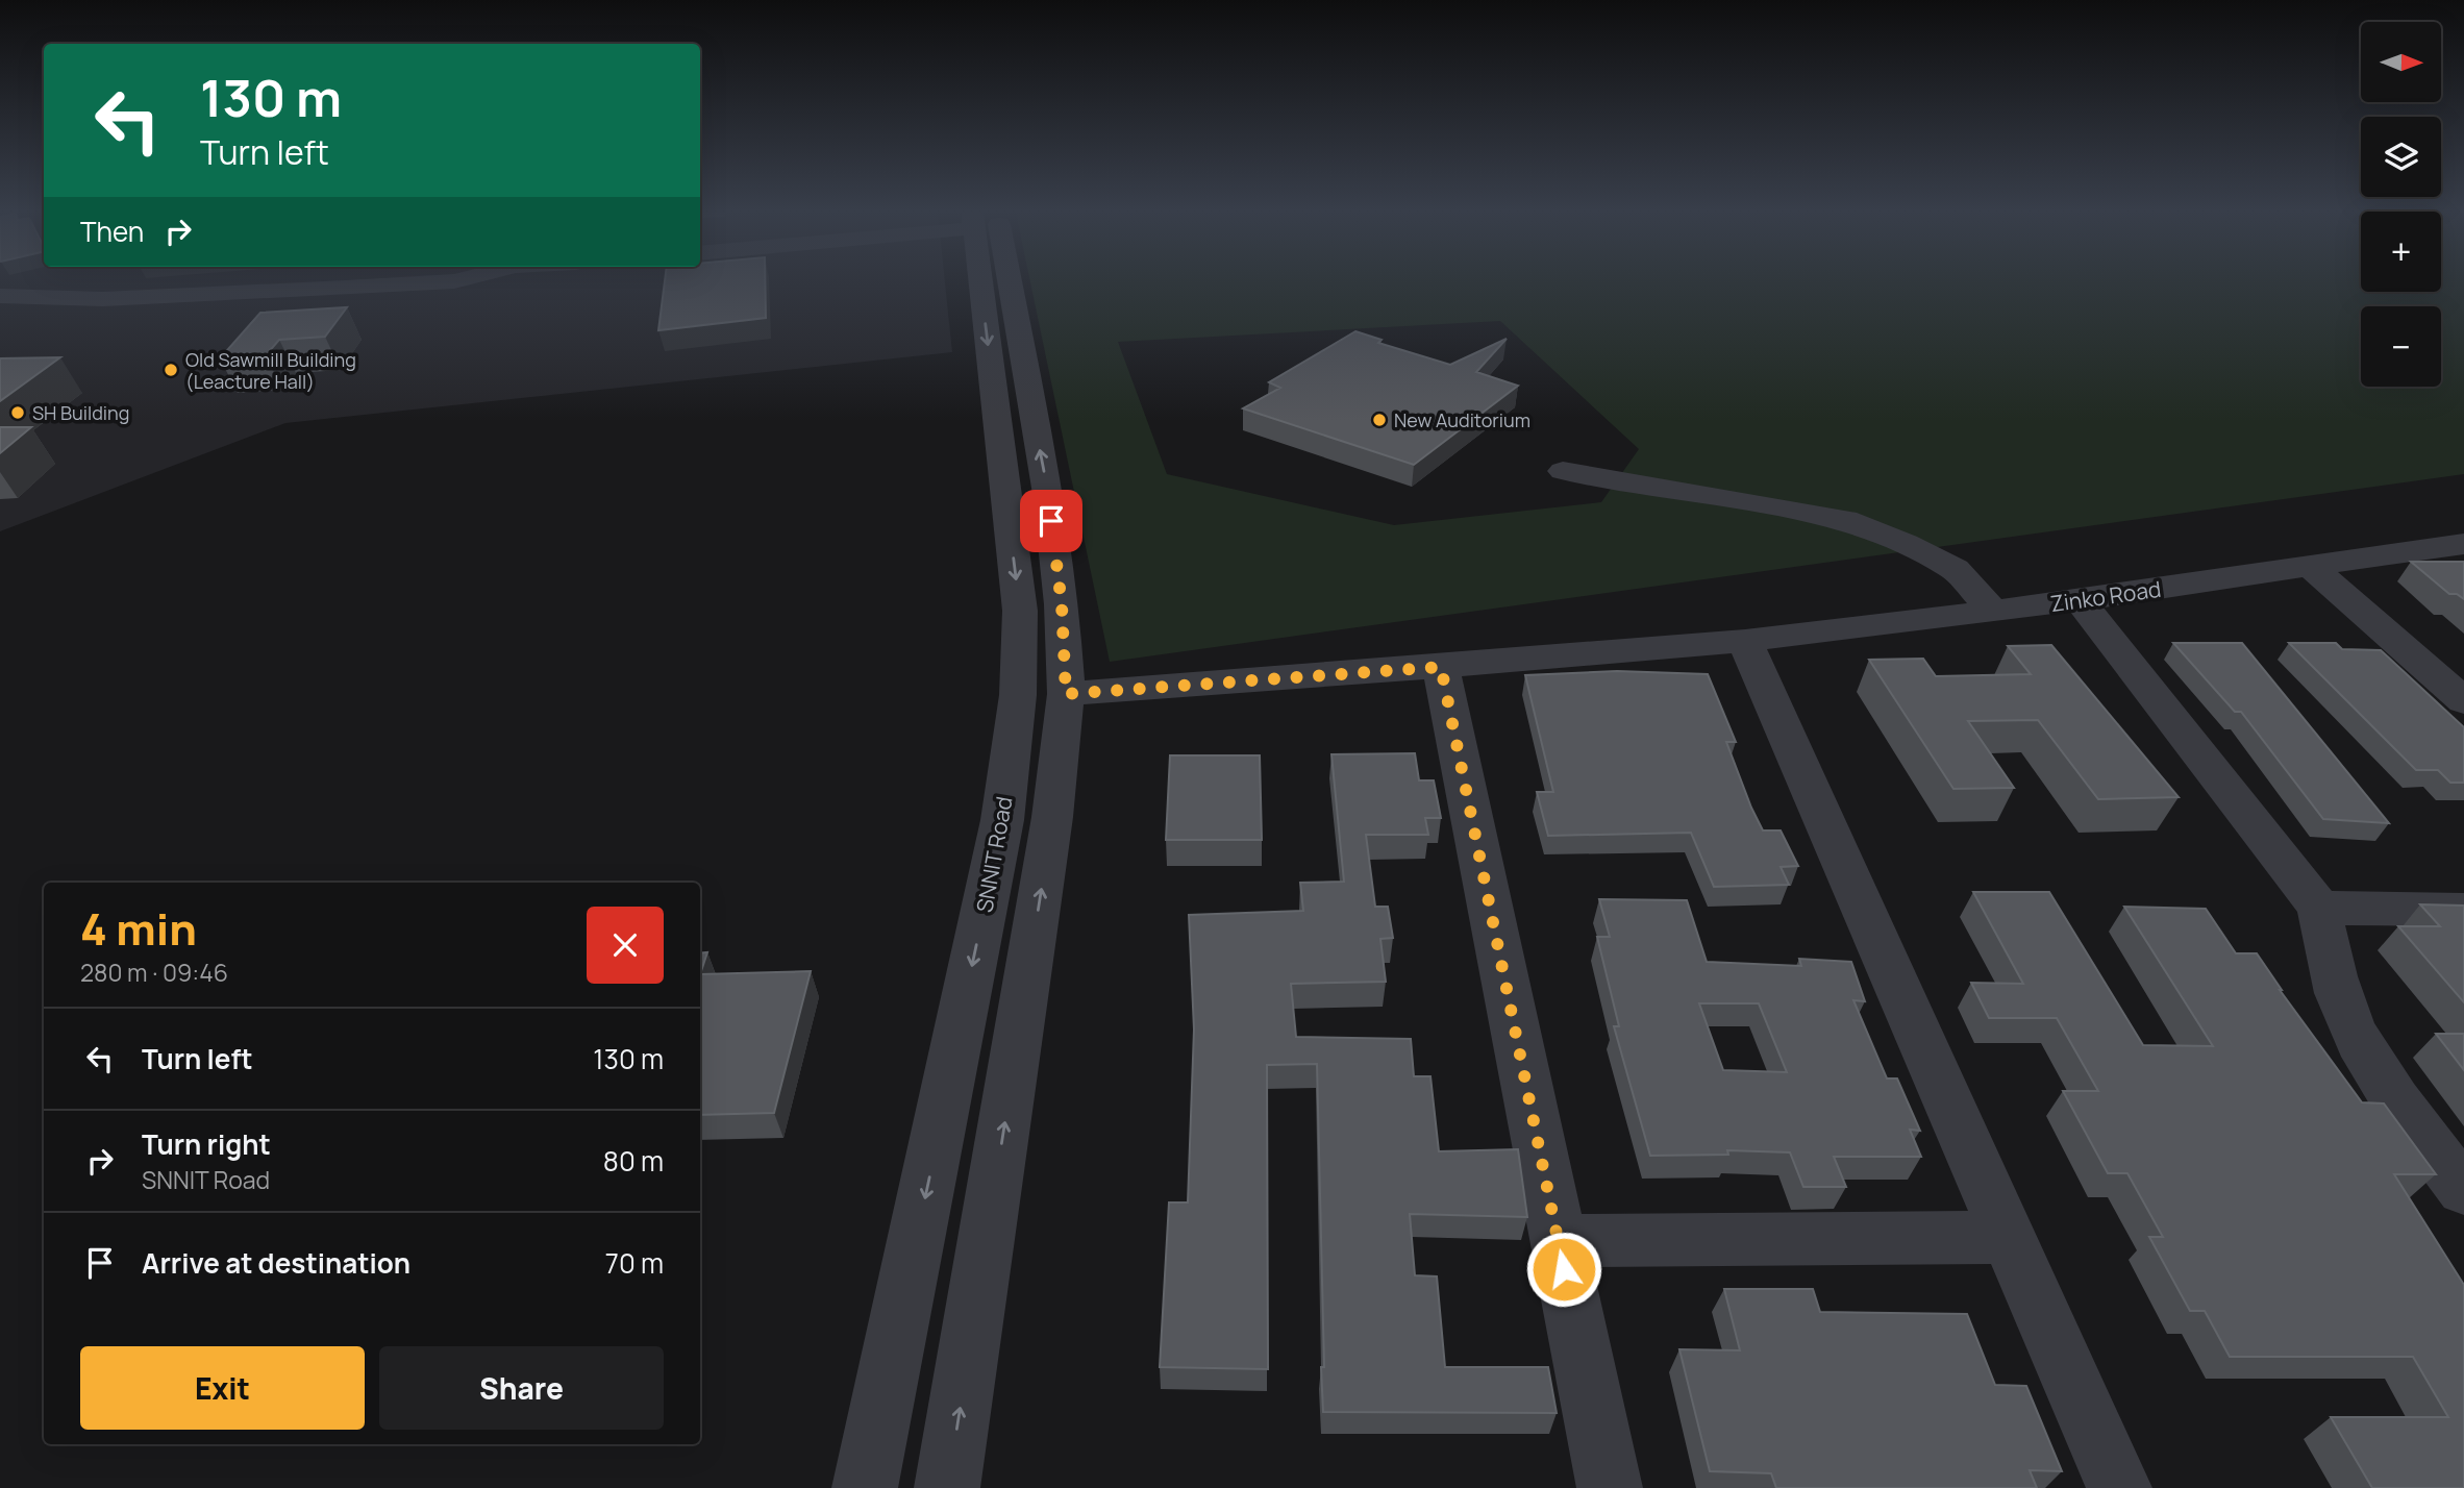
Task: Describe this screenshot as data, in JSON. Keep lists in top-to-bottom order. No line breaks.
{"streets":{"street":["Zinko Road","SNNIT Road"]},"places":["Old Sawmill Building (Leacture Hall)","SH Building","New Auditorium"],"north":"right","page":{"map_buttons":["+","−"],"turn":["130 m","Turn left"],"then":"Then","heading":["4 min","280 m · 09:46"],"list":[{"name":"Turn left","value":"130 m"},{"name":"Turn right","note":"SNNIT Road","value":"80 m"},{"name":"Arrive at destination","value":"70 m"}],"buttons":["Exit","Share"]}}
